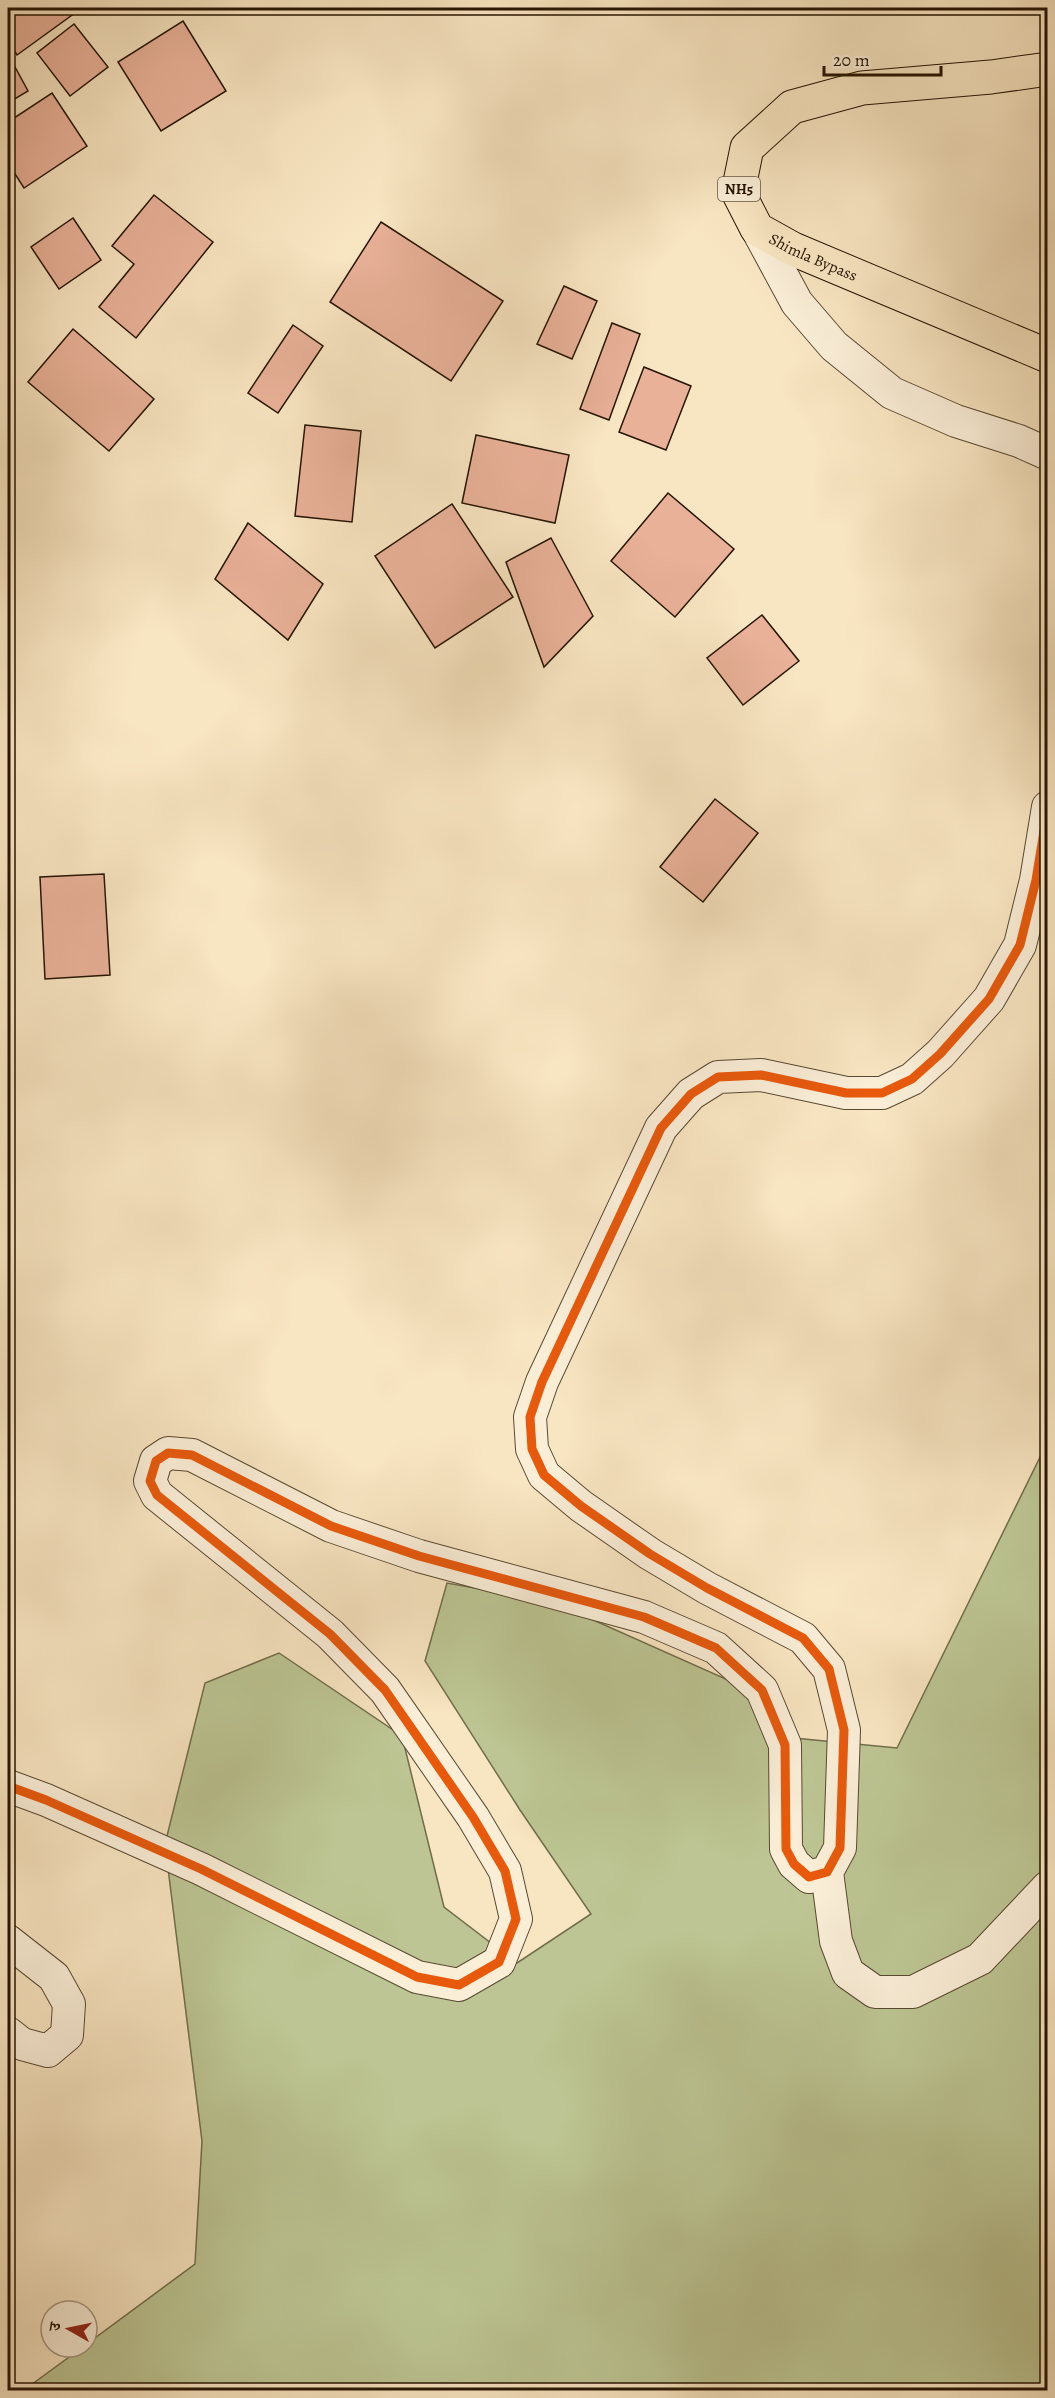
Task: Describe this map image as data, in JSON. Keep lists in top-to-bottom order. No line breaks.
{"streets":{"highway":["NH5","Shimla Bypass"]},"scale_bar":"20 m","north":"left"}
